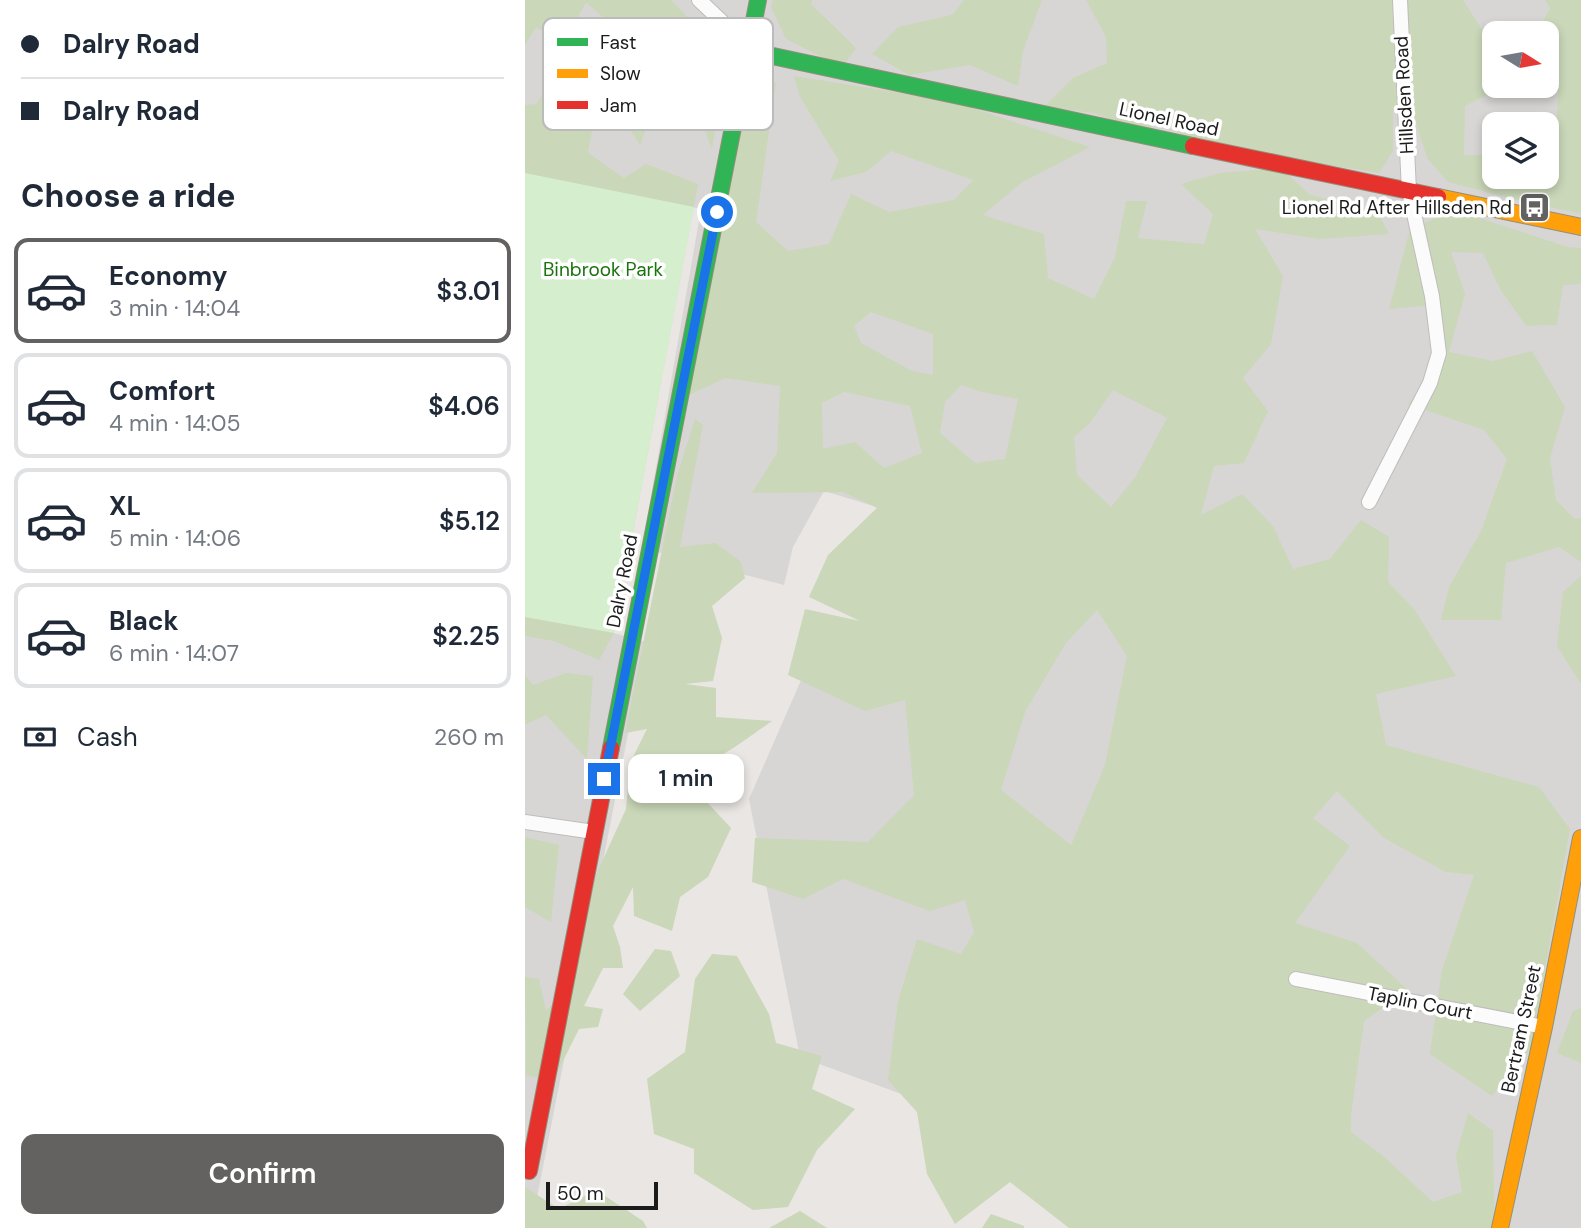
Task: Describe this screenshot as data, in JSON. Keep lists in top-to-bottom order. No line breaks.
{"streets":{"street":["Hillsden Road","Lionel Road","Dalry Road","Taplin Court","Bertram Street"]},"crossings":[["Hillsden Road","Lionel Road"],["Taplin Court","Bertram Street"]],"parks":["Binbrook Park"],"places":{"bus stop":["Lionel Rd After Hillsden Rd"]},"legend":["Fast","Slow","Jam"],"scale_bar":"50 m","north":"right","page":{"banner":["Dalry Road","Dalry Road"],"heading":"Choose a ride","list":[{"name":"Economy","note":"3 min · 14:04","value":"$3.01"},{"name":"Comfort","note":"4 min · 14:05","value":"$4.06"},{"name":"XL","note":"5 min · 14:06","value":"$5.12"},{"name":"Black","note":"6 min · 14:07","value":"$2.25"}],"pay":["Cash","260 m"],"bubble":"1 min","buttons":"Confirm","scale":"50 m"}}
